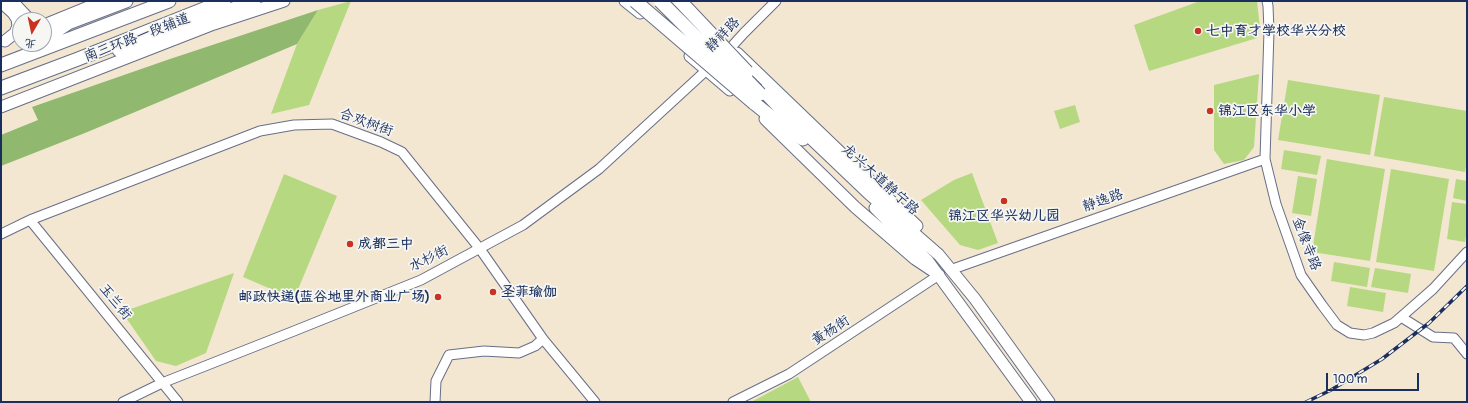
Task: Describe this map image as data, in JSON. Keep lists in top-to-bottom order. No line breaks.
{"streets":{"main road":["南三环路一段辅道","龙兴大道静宁路"],"street":["静祥路","合欢树街","静逸路","金像寺路","水杉街","玉兰街","黄杨街"]},"crossings":[["静祥路","水杉街"],["合欢树街","水杉街"],["合欢树街","玉兰街"],["龙兴大道静宁路","静逸路"],["龙兴大道静宁路","黄杨街"],["静逸路","金像寺路"],["水杉街","玉兰街"]],"places":["七中育才学校华兴分校","锦江区东华小学","锦江区华兴幼儿园","成都三中","圣菲瑜伽","邮政快递(蓝谷地里外商业广场)"],"scale_bar":"100 m","north":"bottom"}
